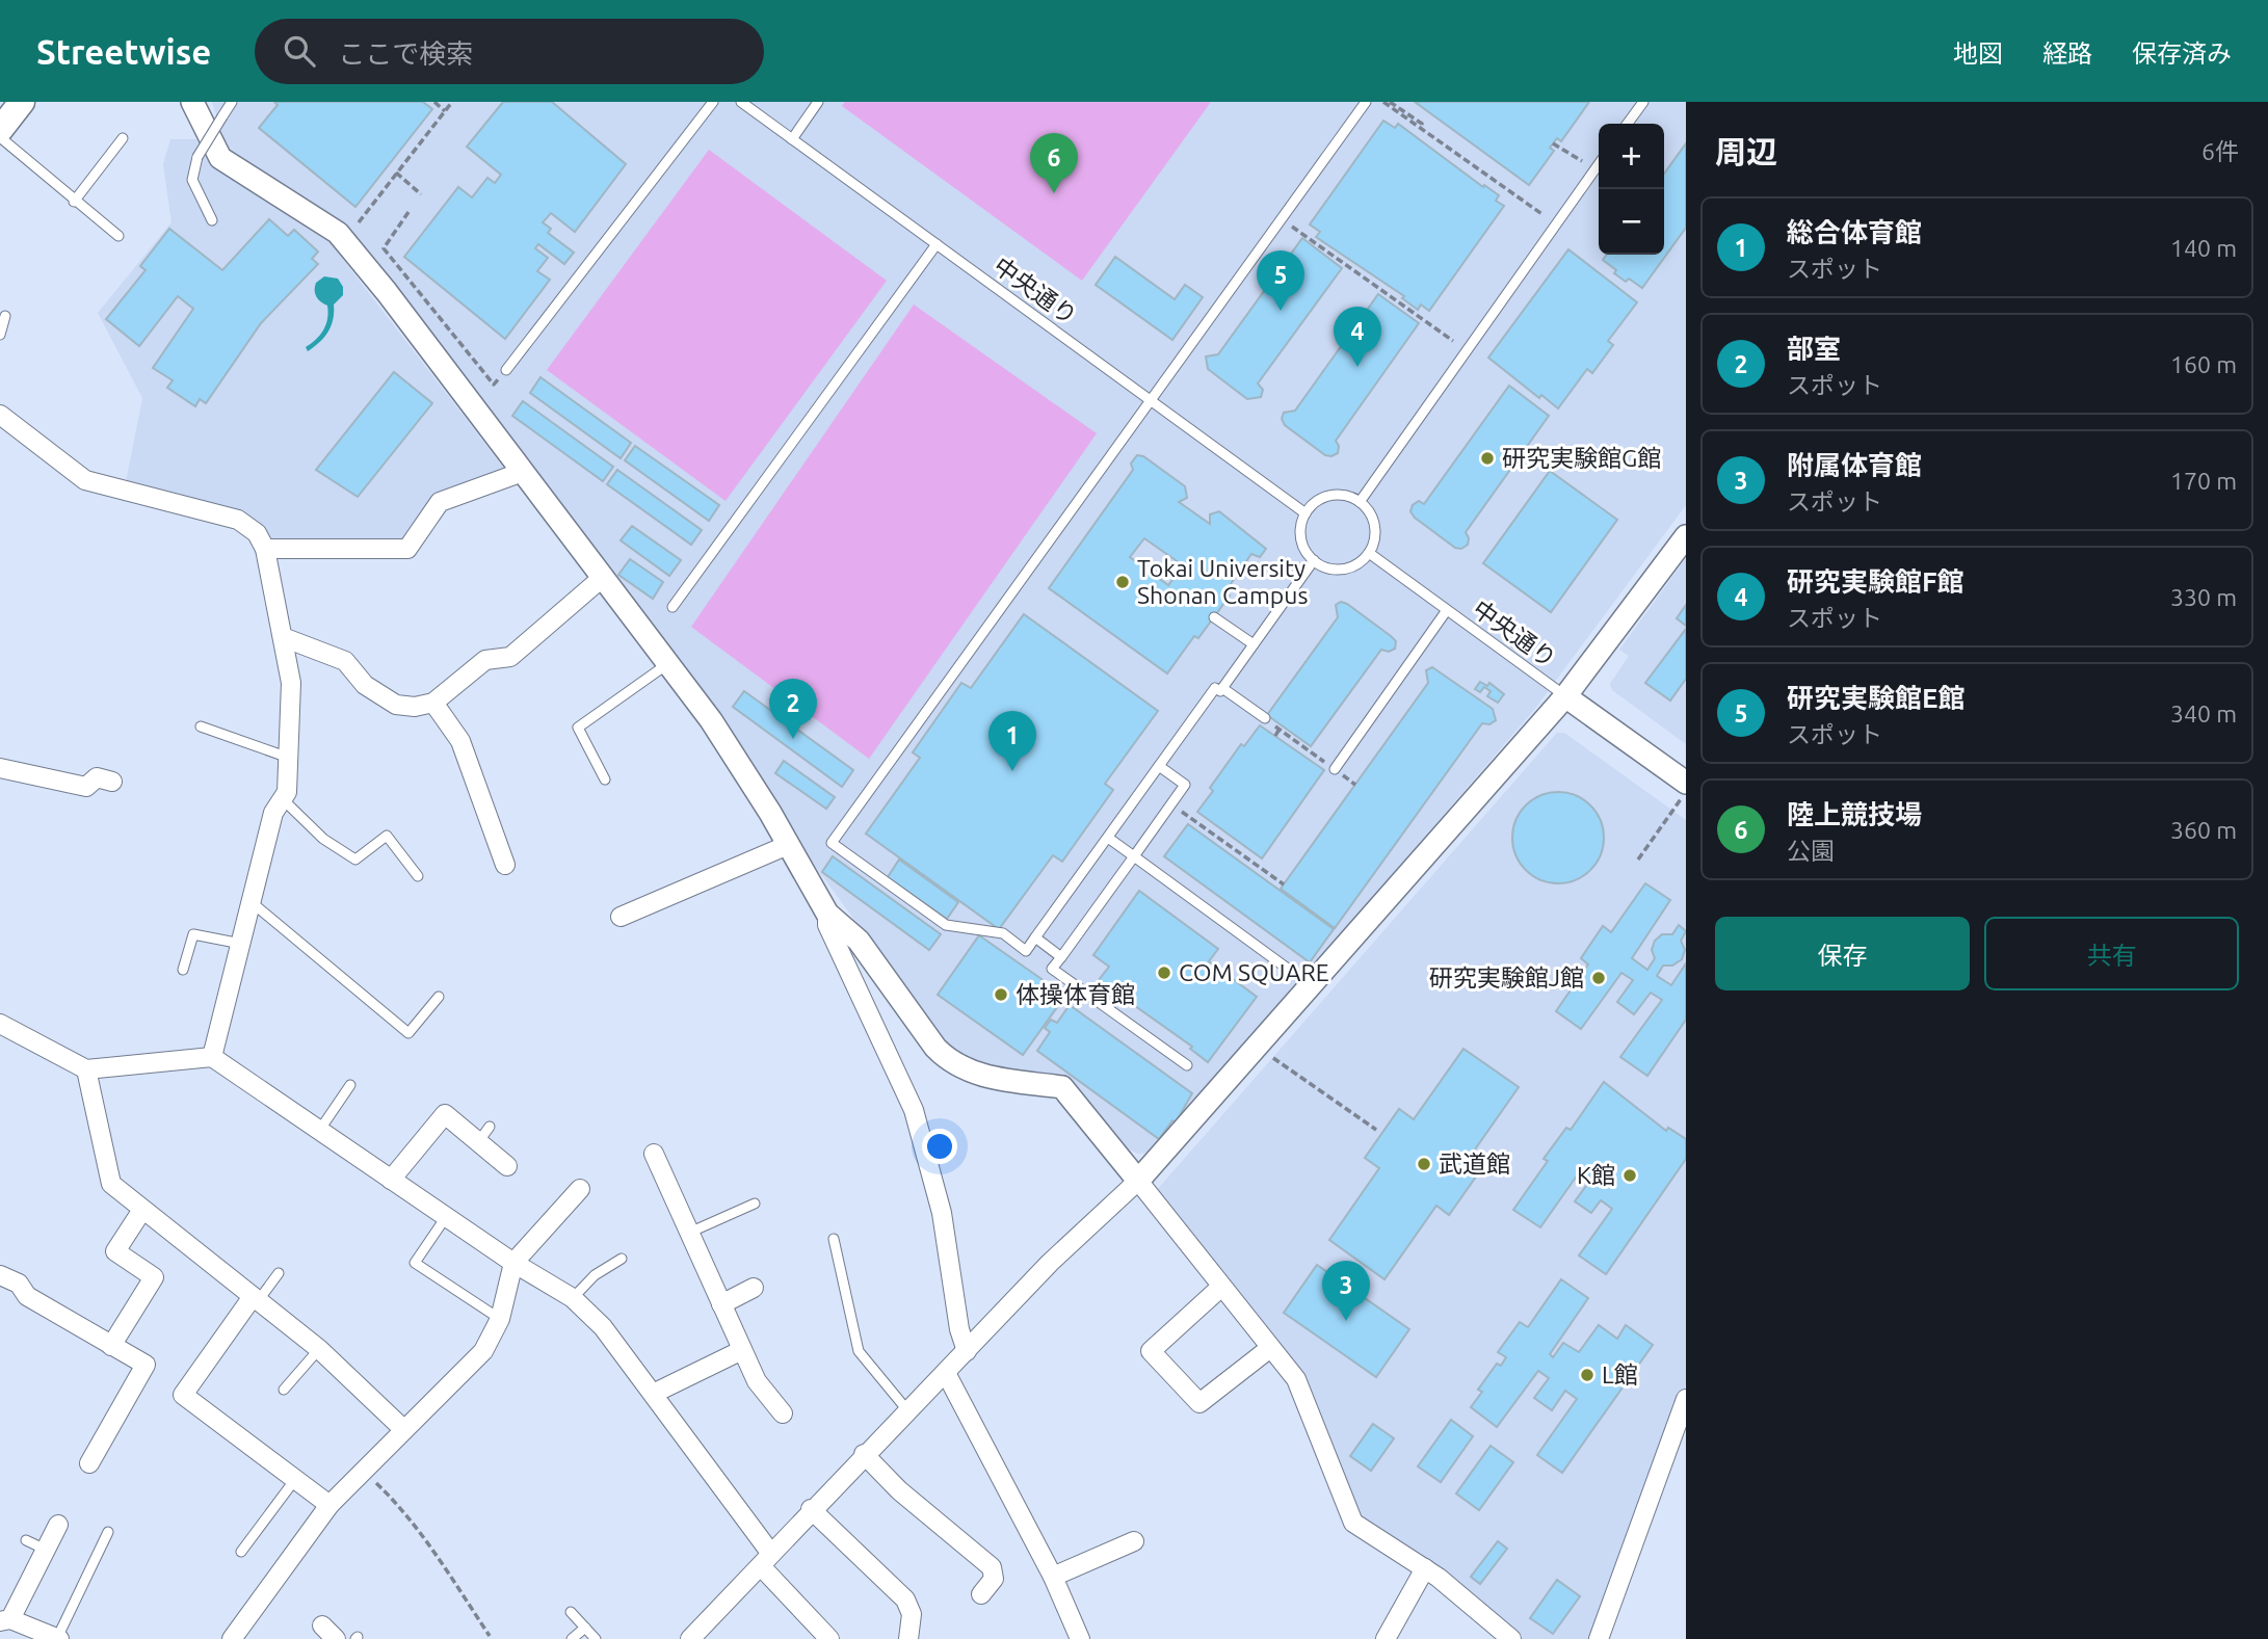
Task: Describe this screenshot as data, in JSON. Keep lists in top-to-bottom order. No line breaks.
{"streets":{"lane":["中央通り"]},"places":["研究実験館G館","Tokai University Shonan Campus","COM SQUARE","研究実験館J館","体操体育館","武道館","K館","L館"],"page":{"header":"Streetwise","search":"ここで検索","nav":["地図","経路","保存済み"],"heading":["周辺","6件"],"map_buttons":["+","−"],"pins":["6","5","4","2","1","3"],"list":[{"mark":"1","name":"総合体育館","note":"スポット","value":"140 m"},{"mark":"2","name":"部室","note":"スポット","value":"160 m"},{"mark":"3","name":"附属体育館","note":"スポット","value":"170 m"},{"mark":"4","name":"研究実験館F館","note":"スポット","value":"330 m"},{"mark":"5","name":"研究実験館E館","note":"スポット","value":"340 m"},{"mark":"6","name":"陸上競技場","note":"公園","value":"360 m"}],"buttons":["保存","共有"]}}
